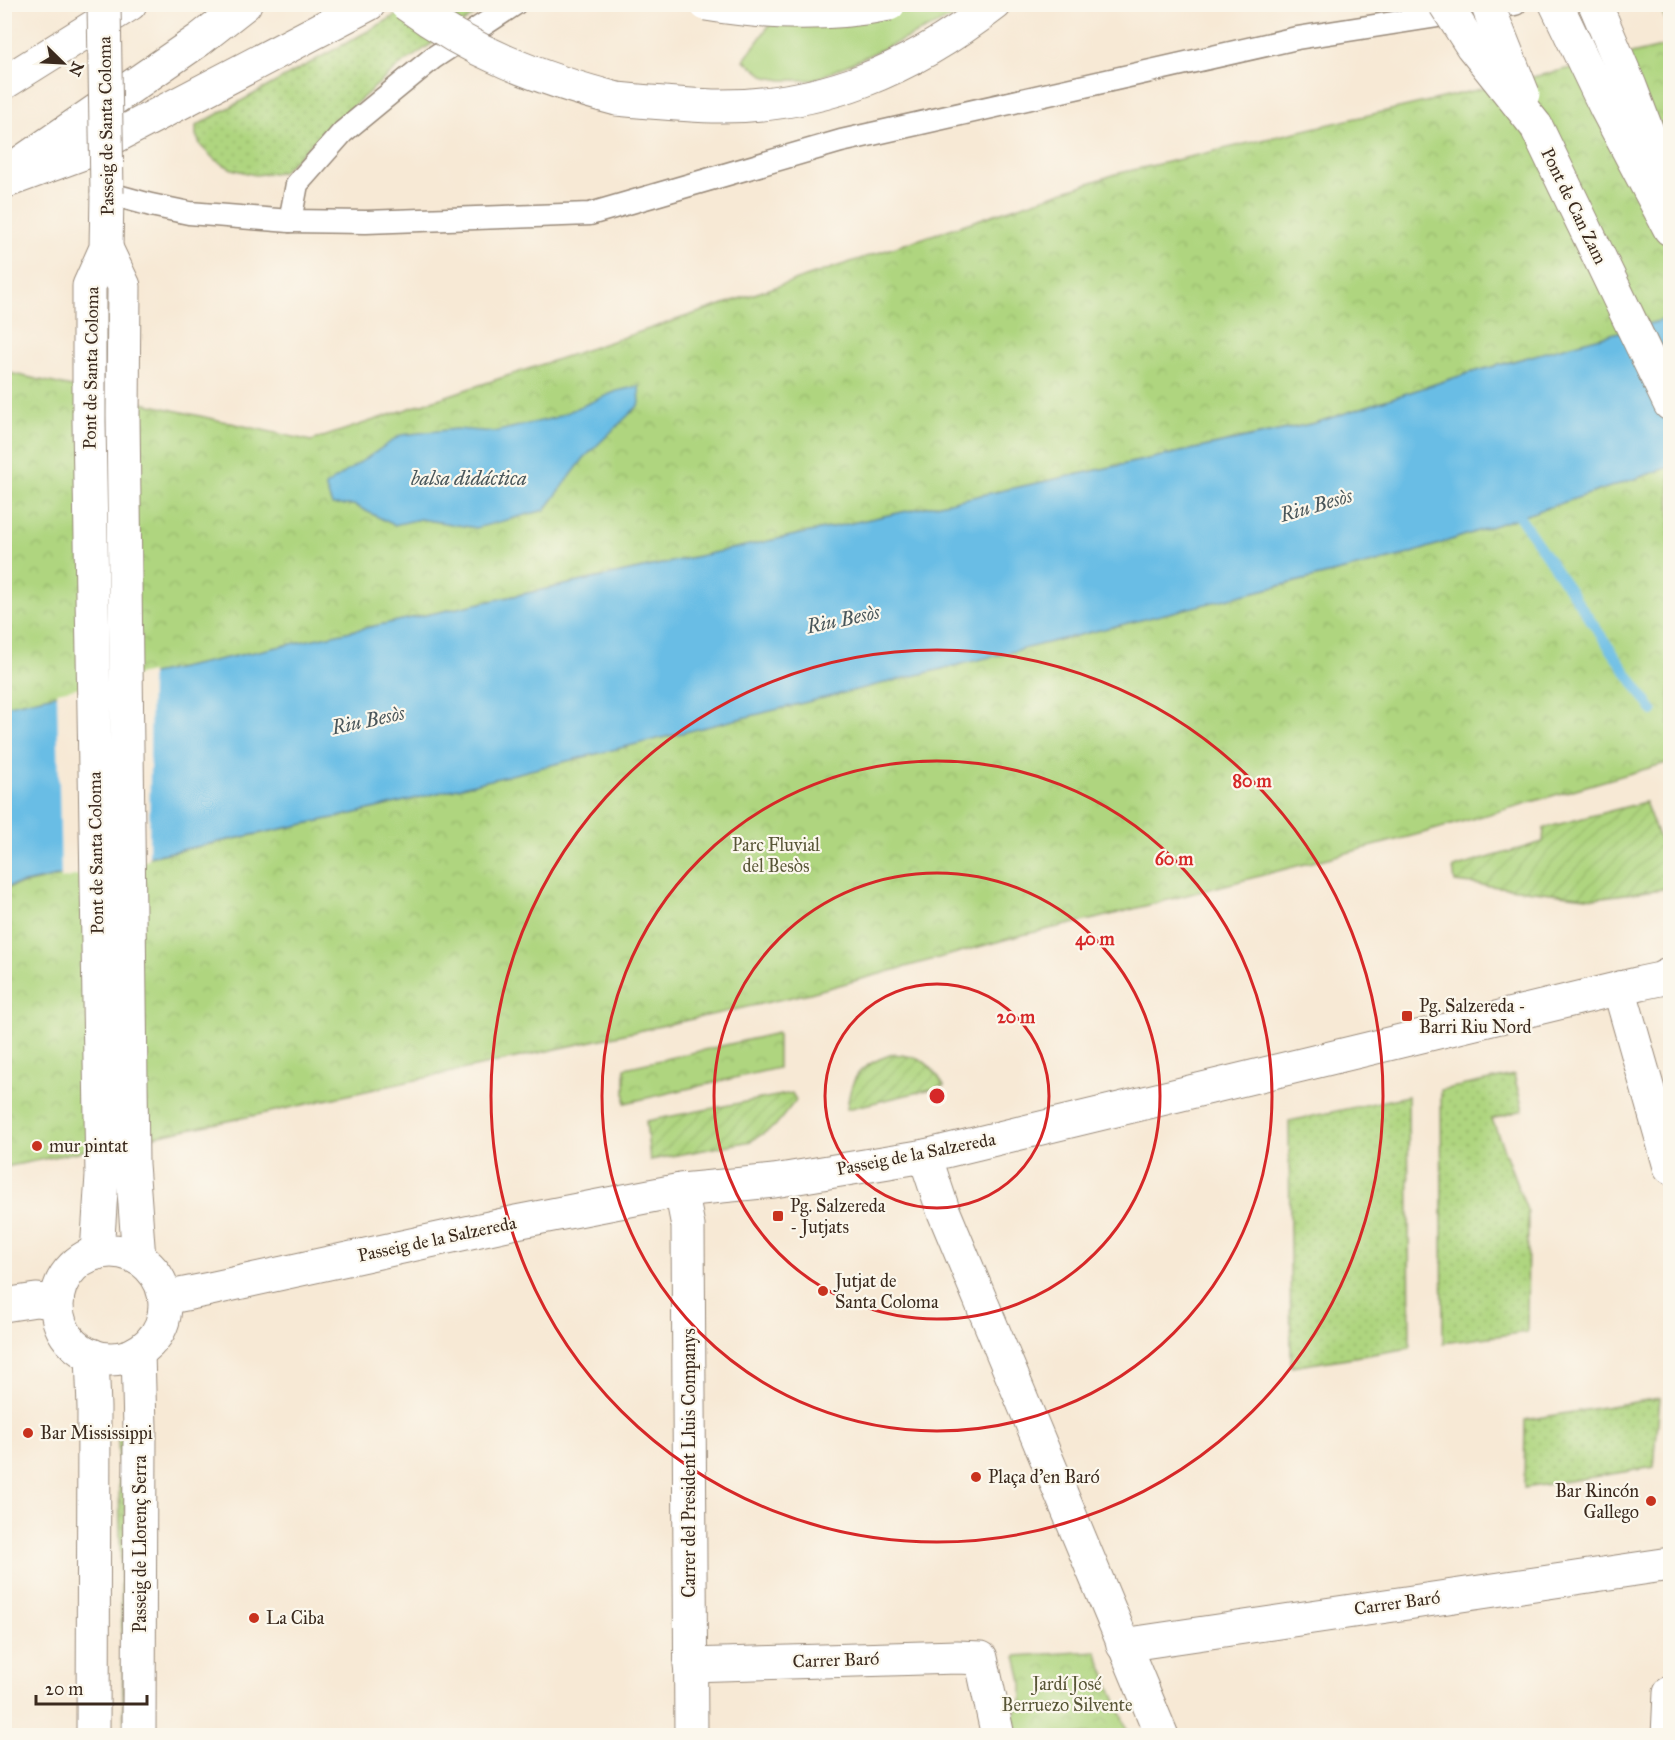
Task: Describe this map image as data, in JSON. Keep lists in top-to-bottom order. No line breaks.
{"streets":{"main road":["Passeig de Santa Coloma","Pont de Can Zam","Pont de Santa Coloma","Passeig de la Salzereda","Carrer del President Lluis Companys","Passeig de Llorenç Serra","Carrer Baró"]},"crossings":[["Passeig de Santa Coloma","Pont de Santa Coloma"],["Pont de Santa Coloma","Passeig de la Salzereda"],["Pont de Santa Coloma","Passeig de Llorenç Serra"],["Passeig de la Salzereda","Carrer del President Lluis Companys"],["Passeig de la Salzereda","Passeig de Llorenç Serra"],["Carrer del President Lluis Companys","Carrer Baró"]],"water":["balsa didáctica","Riu Besòs"],"parks":["Parc Fluvial del Besòs","Jardí José Berruezo Silvente"],"places":{"transit":["Pg. Salzereda - Barri Riu Nord","Pg. Salzereda - Jutjats"],"other":["mur pintat","Jutjat de Santa Coloma","Bar Mississippi","Plaça d'en Baró","Bar Rincón Gallego","La Ciba"]},"scale_bar":"20 m","north":"bottom right","rings":["80 m","60 m","40 m","20 m"]}
